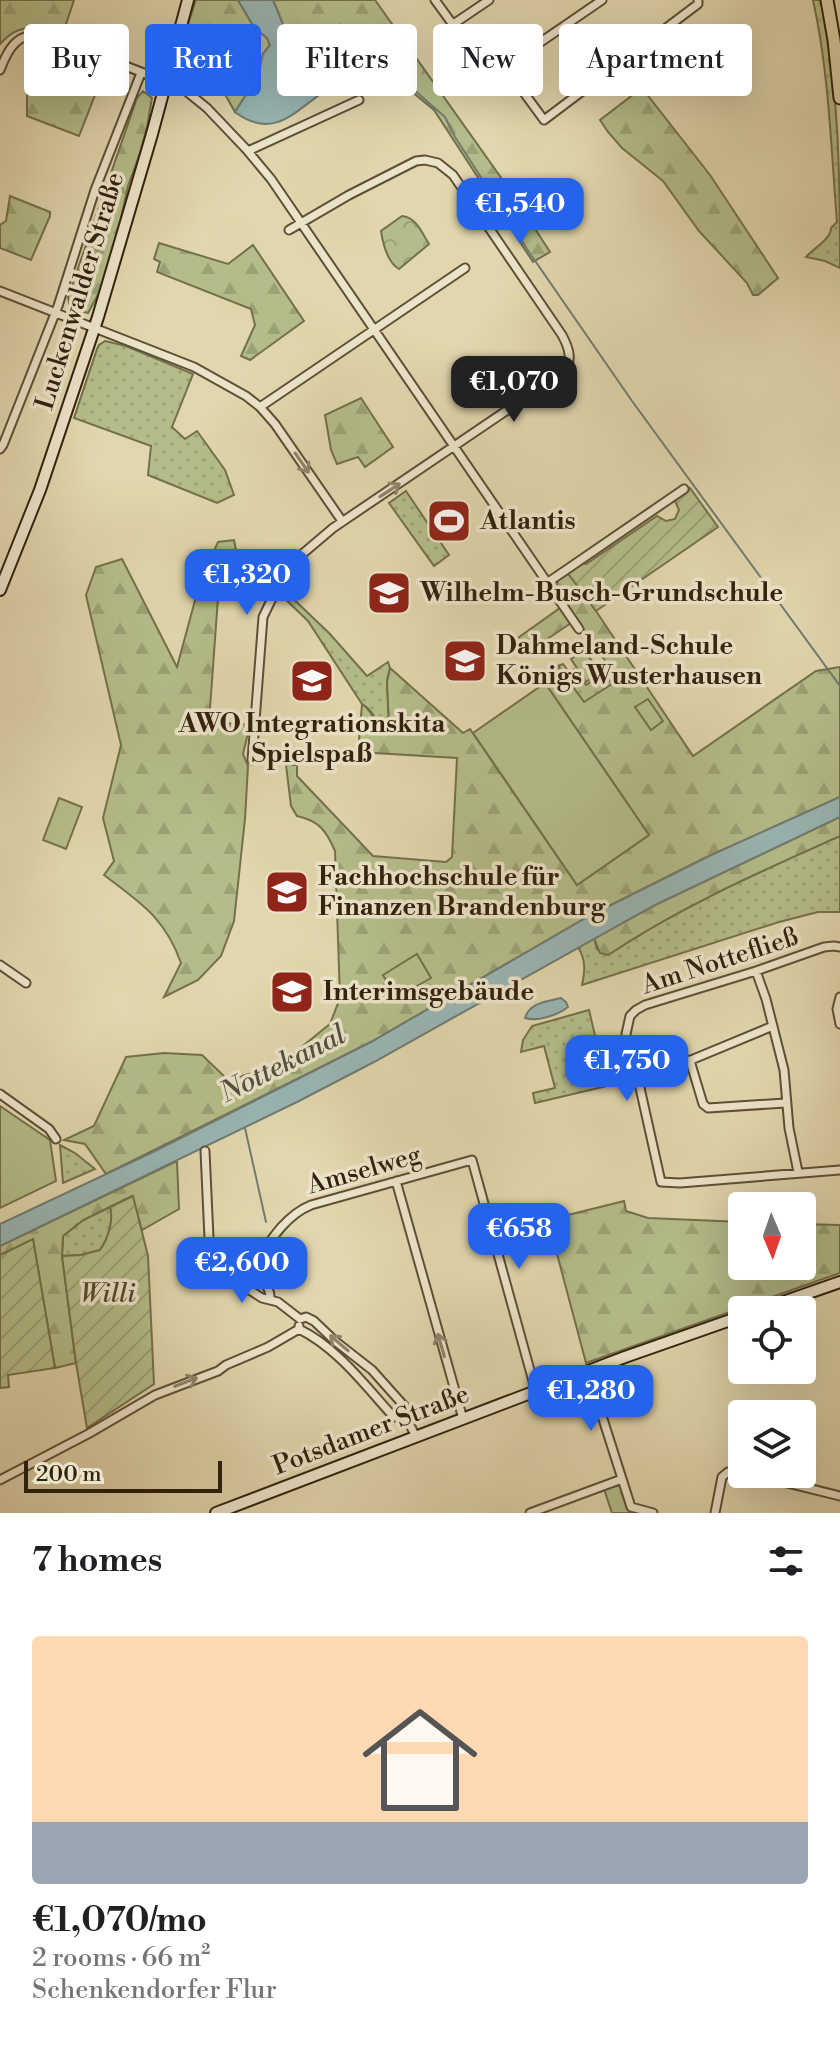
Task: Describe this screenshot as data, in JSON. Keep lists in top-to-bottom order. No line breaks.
{"streets":{"main road":["Luckenwalder Straße","Potsdamer Straße"],"street":["Am Nottefließ","Amselweg"]},"crossings":[["Amselweg","Potsdamer Straße"]],"water":["Nottekanal"],"parks":["Willi"],"places":{"sports":["Atlantis"],"school or university":["Wilhelm-Busch-Grundschule","Dahmeland-Schule Königs Wusterhausen","AWO Integrationskita Spielspaß","Fachhochschule für Finanzen Brandenburg","Interimsgebäude"]},"scale_bar":"200 m","north":"bottom","page":{"chip":["Buy","Rent","Filters","New","Apartment"],"price":["€1,540","€1,070","€1,320","€1,750","€658","€2,600","€1,280"],"scale":"200 m","heading":"7 homes","list":[{"name":"€1,070/mo","note":"2 rooms · 66 m² · Schenkendorfer Flur"}]}}
